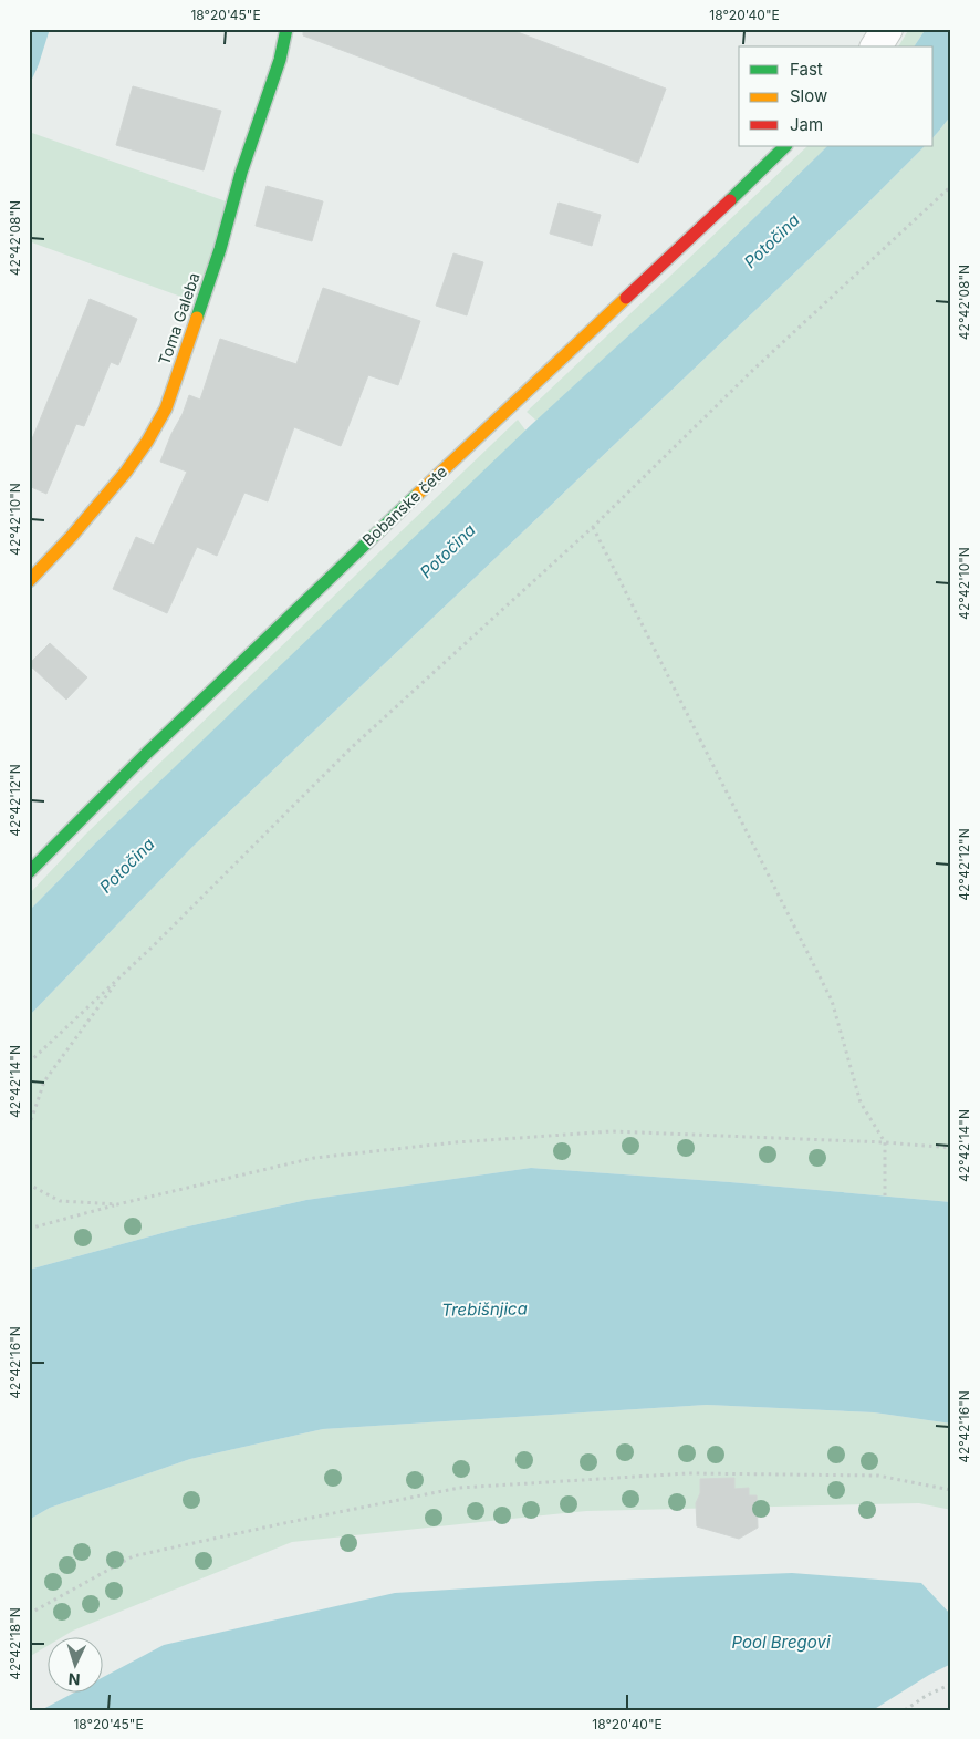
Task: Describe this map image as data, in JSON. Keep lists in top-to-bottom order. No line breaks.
{"streets":{"street":["Toma Galeba","Bobanske čete"]},"water":["Potočina","Trebišnjica","Pool Bregovi"],"legend":["Fast","Slow","Jam"],"north":"bottom","coordinates":["18°20'45\"E","18°20'40\"E","42°42'08\"N","42°42'10\"N","42°42'12\"N","42°42'14\"N","42°42'16\"N","42°42'18\"N"]}
